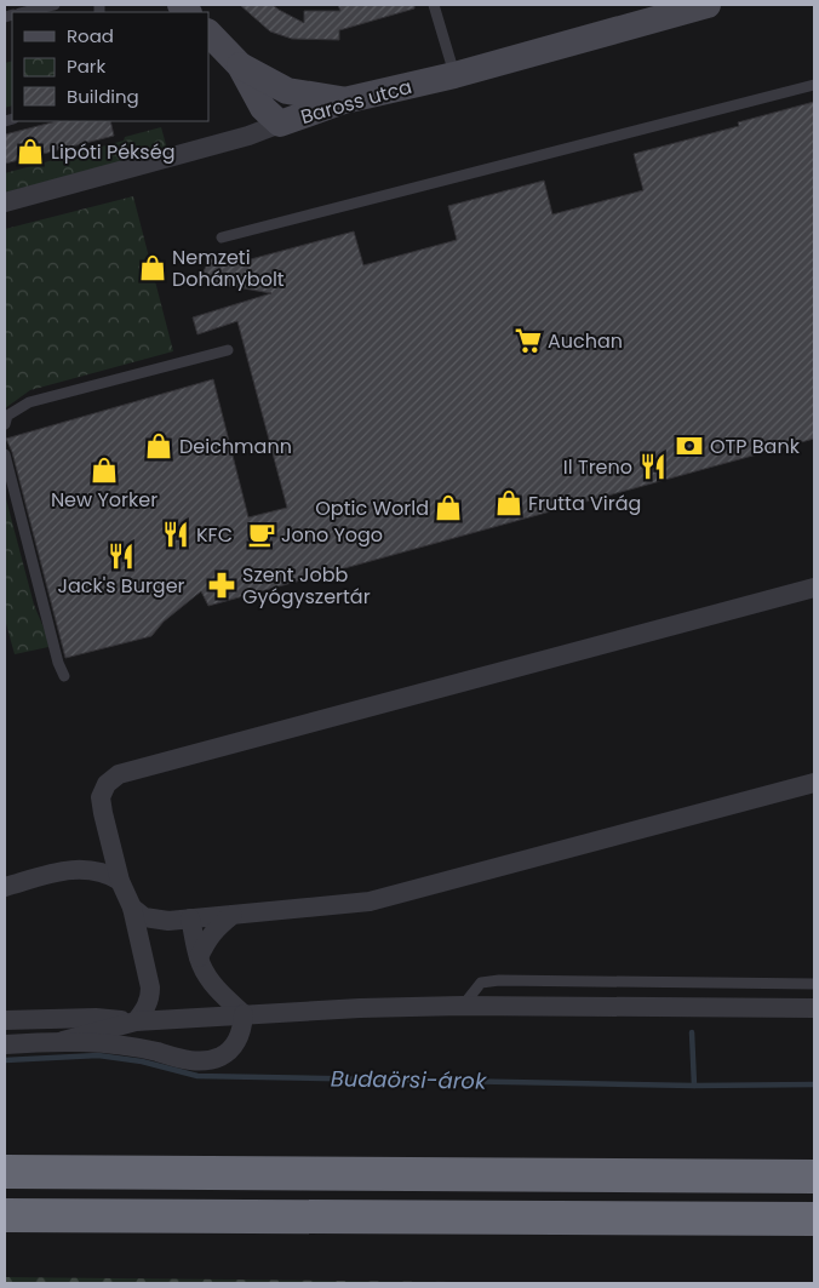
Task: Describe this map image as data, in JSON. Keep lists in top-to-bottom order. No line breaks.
{"streets":{"street":["Baross utca"]},"water":["Budaörsi-árok"],"places":{"shop":["Lipóti Pékség","Nemzeti Dohánybolt","Deichmann","New Yorker","Frutta Virág","Optic World"],"supermarket":["Auchan"],"bank":["OTP Bank"],"restaurant":["Il Treno","KFC","Jack's Burger"],"cafe":["Jono Yogo"],"pharmacy":["Szent Jobb Gyógyszertár"]},"legend":["Road","Park","Building"]}
